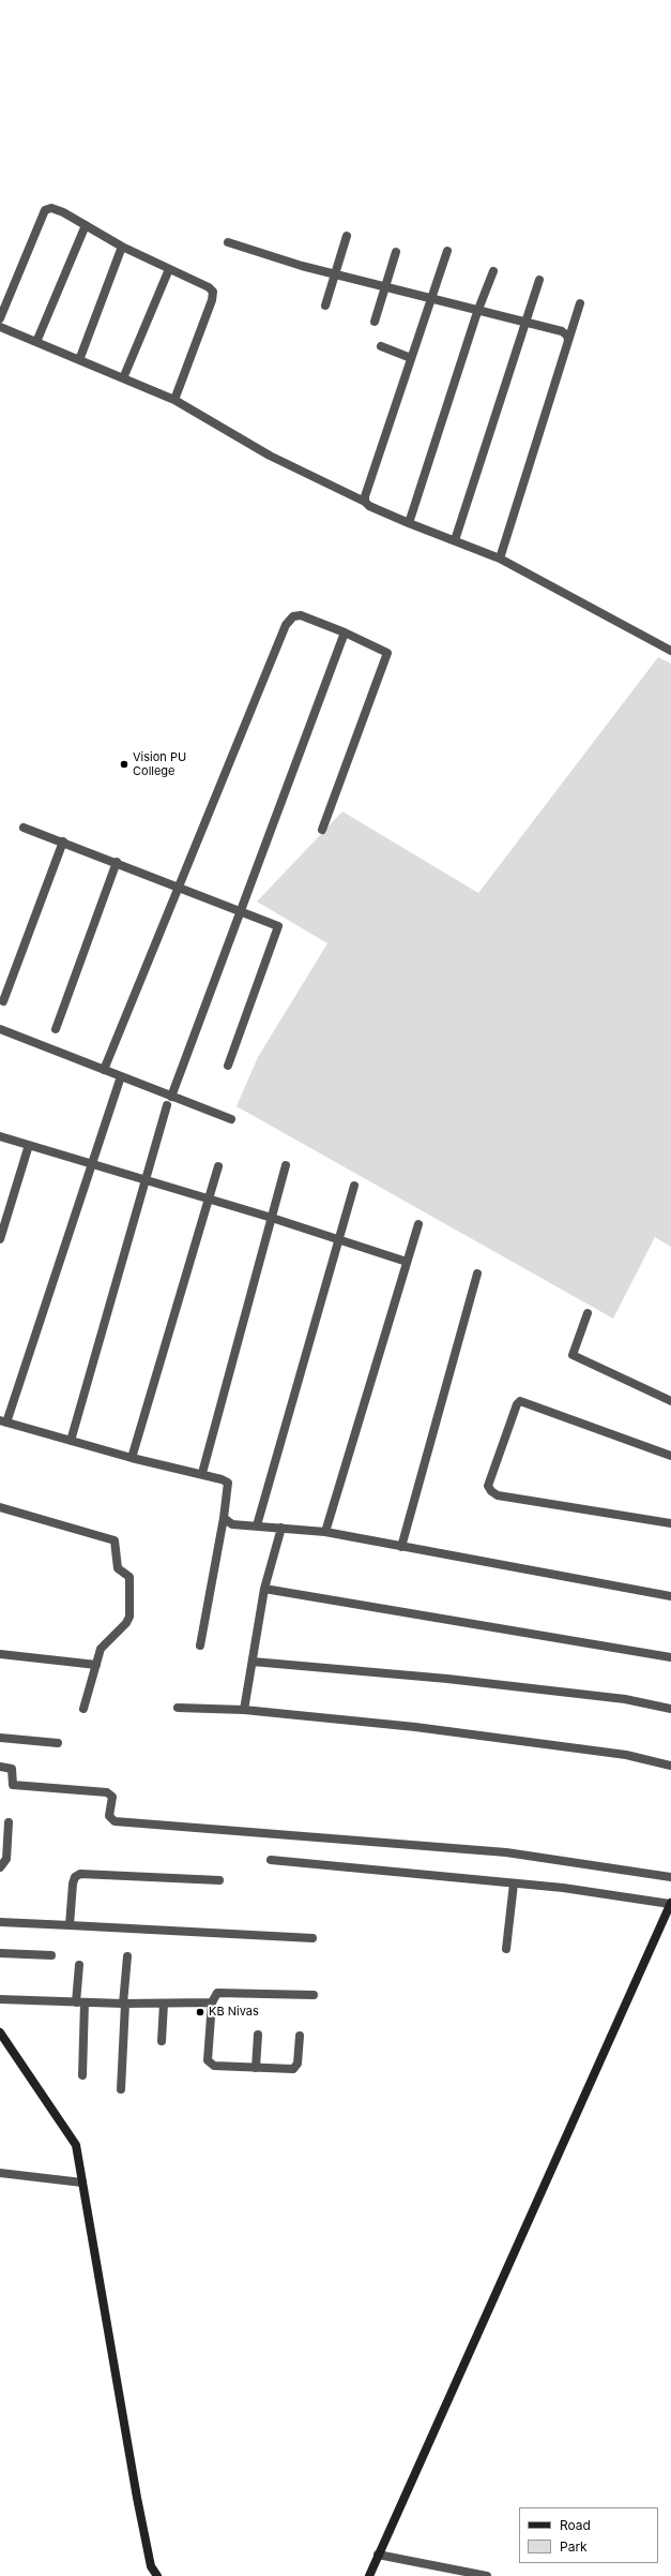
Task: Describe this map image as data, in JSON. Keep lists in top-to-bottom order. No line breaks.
{"places":["Vision PU College","KB Nivas"],"legend":["Road","Park"]}
